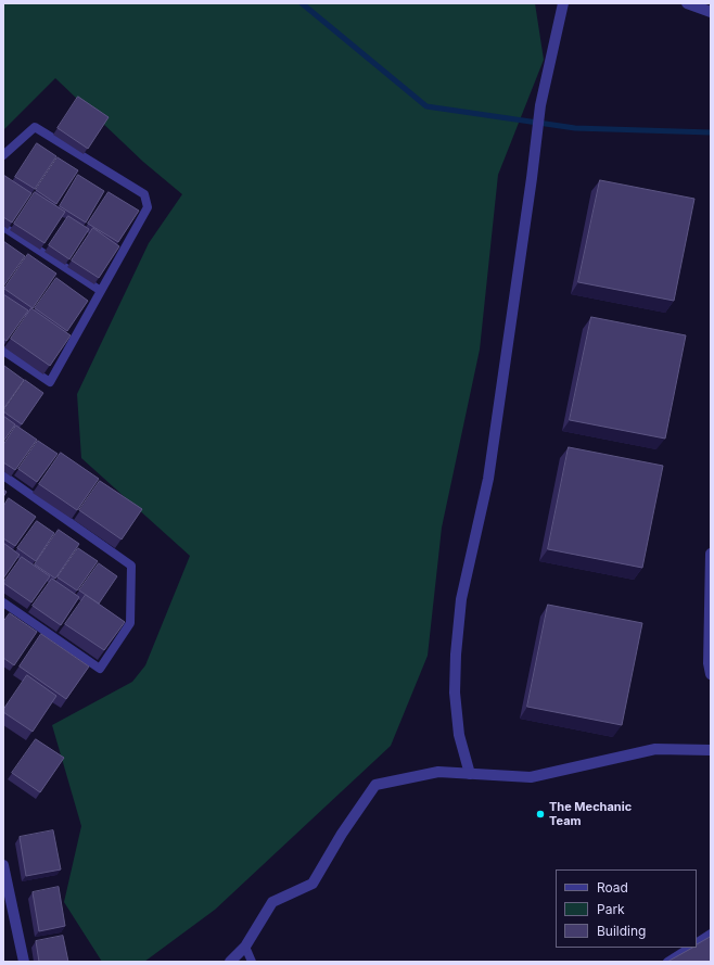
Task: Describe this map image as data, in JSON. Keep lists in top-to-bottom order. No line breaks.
{"places":["The Mechanic Team"],"legend":["Road","Park","Building"]}
